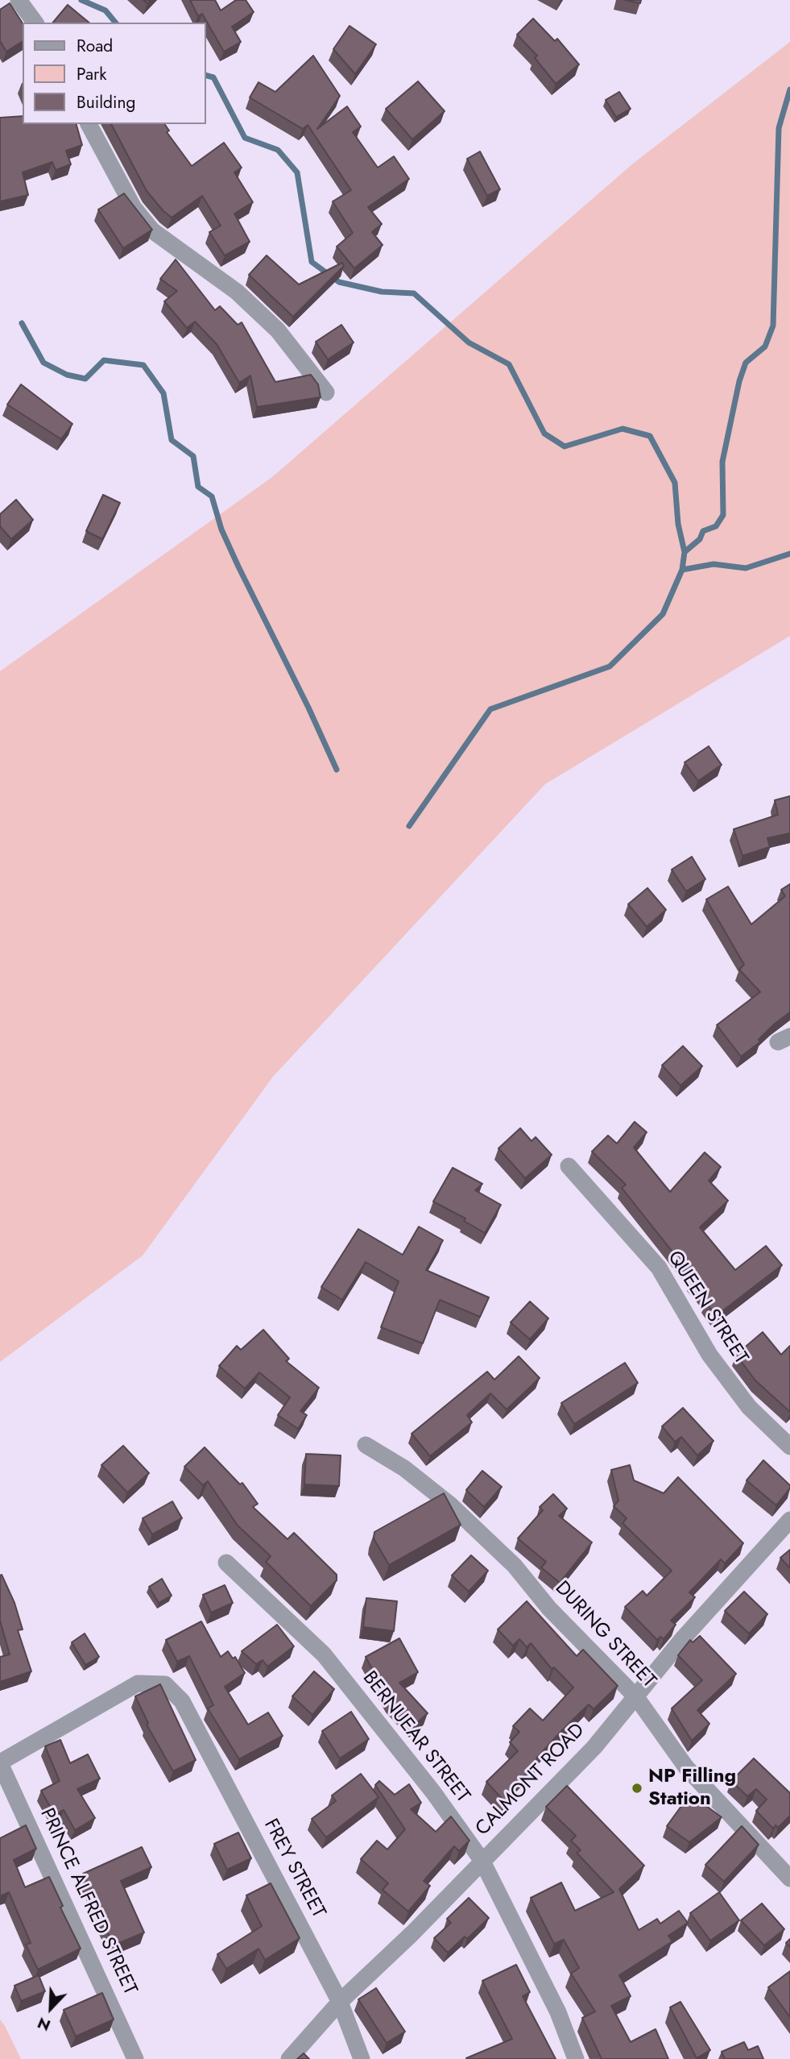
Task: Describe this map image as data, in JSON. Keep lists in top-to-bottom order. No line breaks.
{"streets":{"street":["QUEEN STREET","DURING STREET","BERNUEAR STREET","CALMONT ROAD","FREY STREET","PRINCE ALFRED STREET"]},"crossings":[["DURING STREET","CALMONT ROAD"],["BERNUEAR STREET","CALMONT ROAD"],["CALMONT ROAD","FREY STREET"],["FREY STREET","PRINCE ALFRED STREET"]],"places":["NP Filling Station"],"legend":["Road","Park","Building"],"north":"bottom left"}
